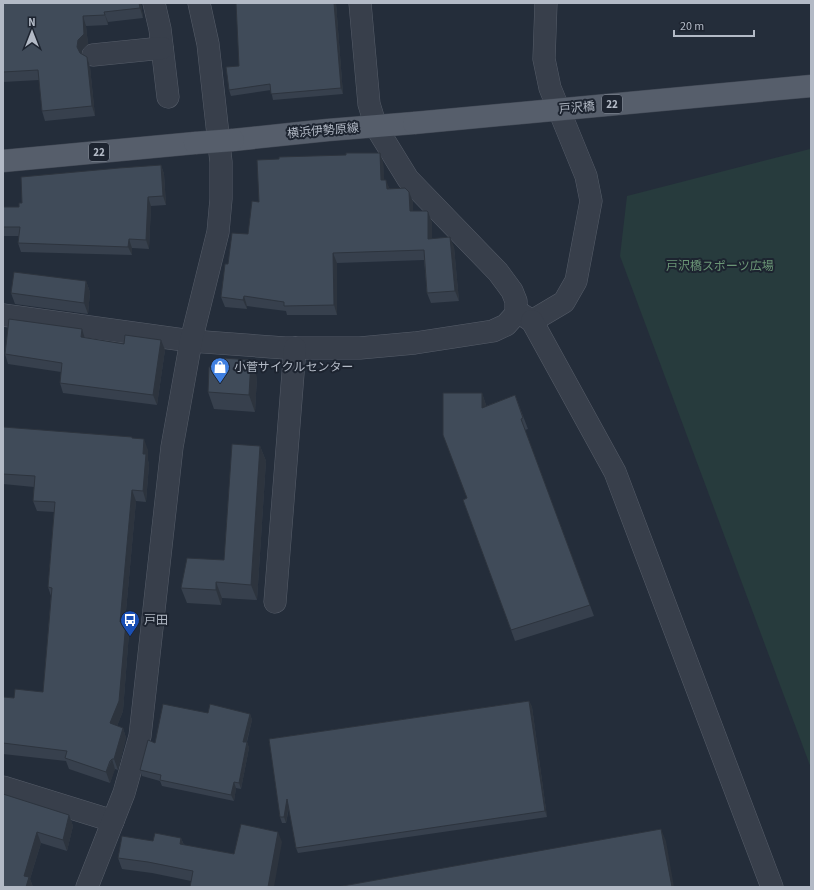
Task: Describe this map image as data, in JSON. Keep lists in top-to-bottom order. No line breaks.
{"streets":{"main road":["22","戸沢橋","横浜伊勢原線"]},"crossings":[["戸沢橋","横浜伊勢原線"]],"parks":["戸沢橋スポーツ広場"],"places":{"shop":["小菅サイクルセンター"],"bus stop":["戸田"]},"scale_bar":"20 m","north":"top"}
